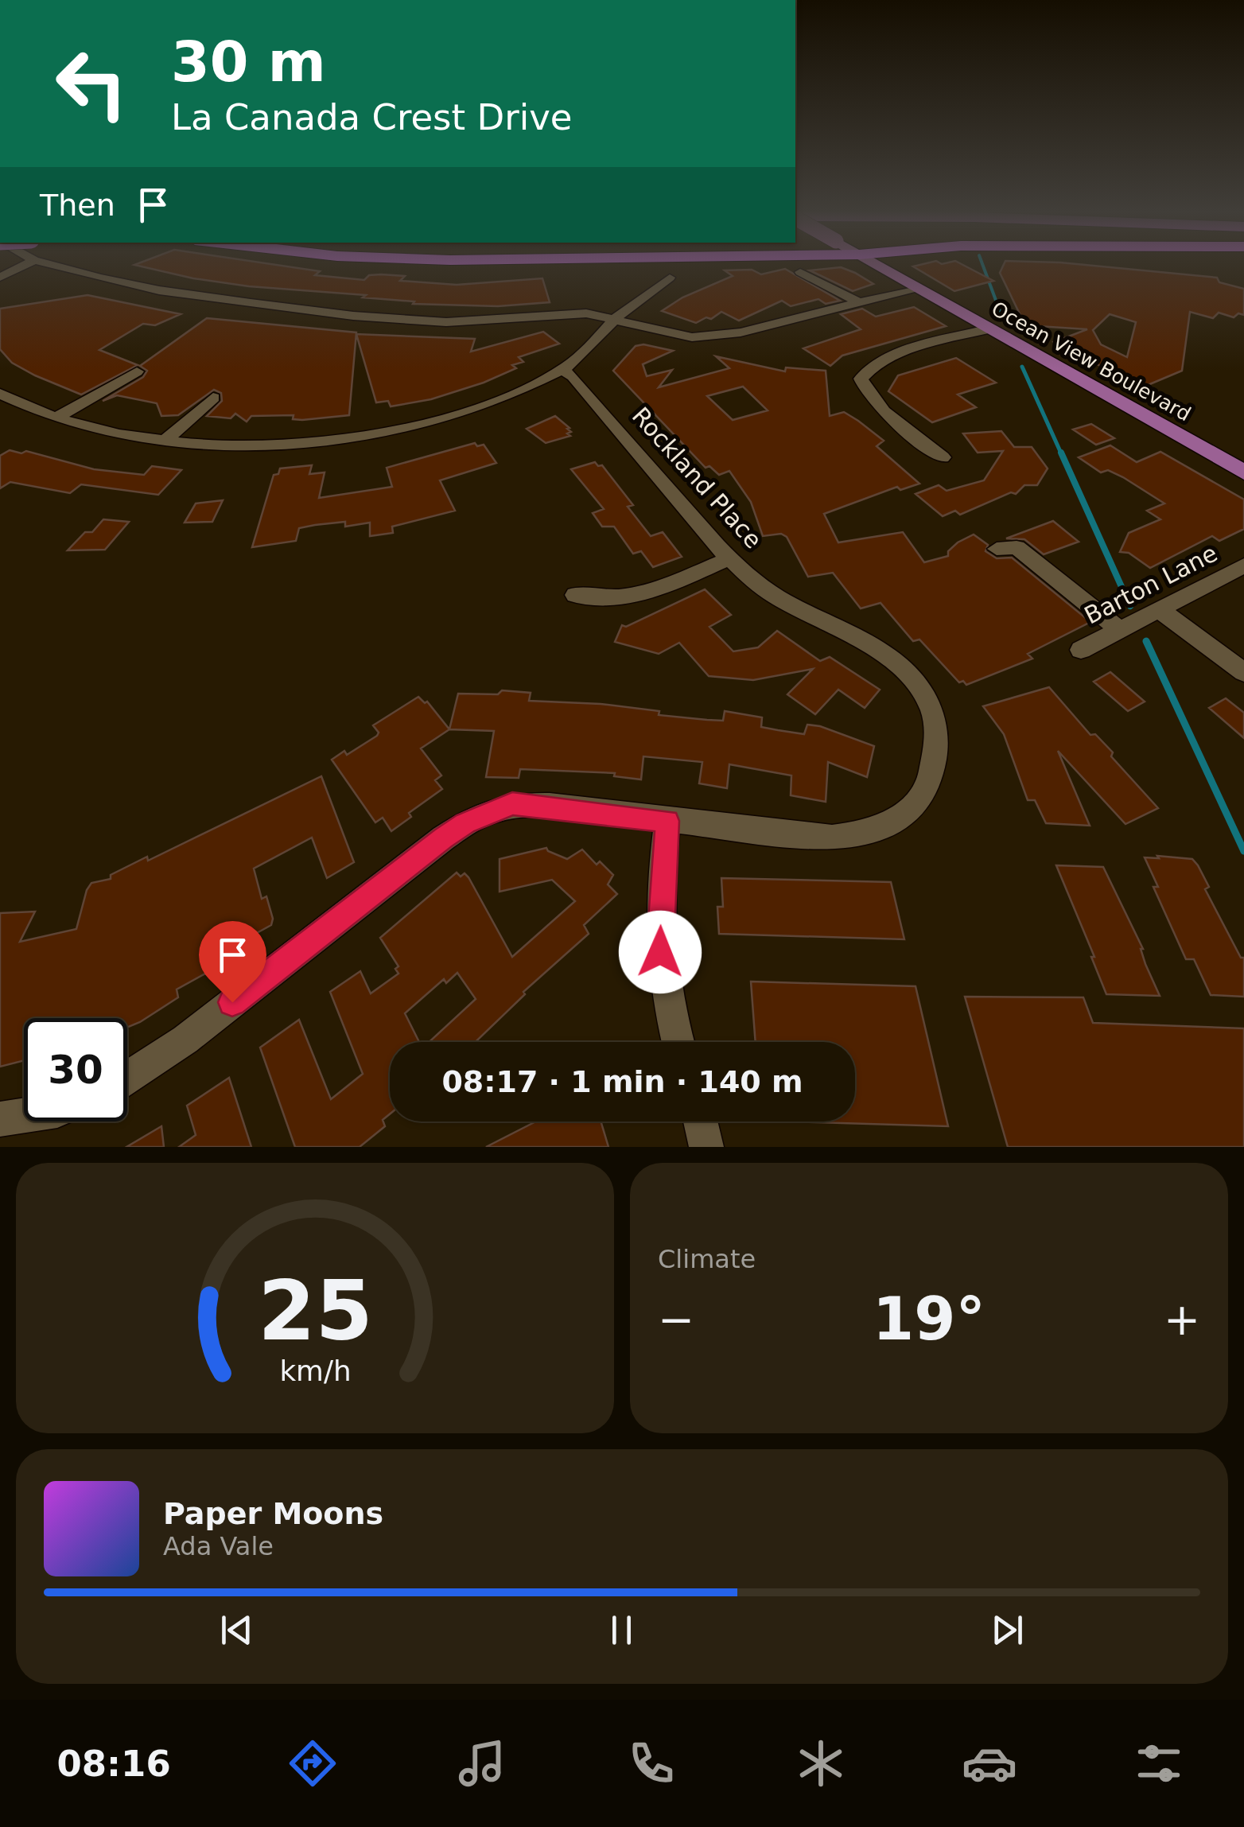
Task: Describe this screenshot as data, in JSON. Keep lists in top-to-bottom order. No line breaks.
{"streets":{"main road":["Ocean View Boulevard"],"street":["Rockland Place","Barton Lane"]},"page":{"turn":["30 m","La Canada Crest Drive"],"then":"Then","limit":"30","trip":"08:17 · 1 min · 140 m","tile":"Climate","heat":["−","19°","+"],"song":["Paper Moons","Ada Vale"],"tabs":"08:16","gauge":["25","km/h"]}}
